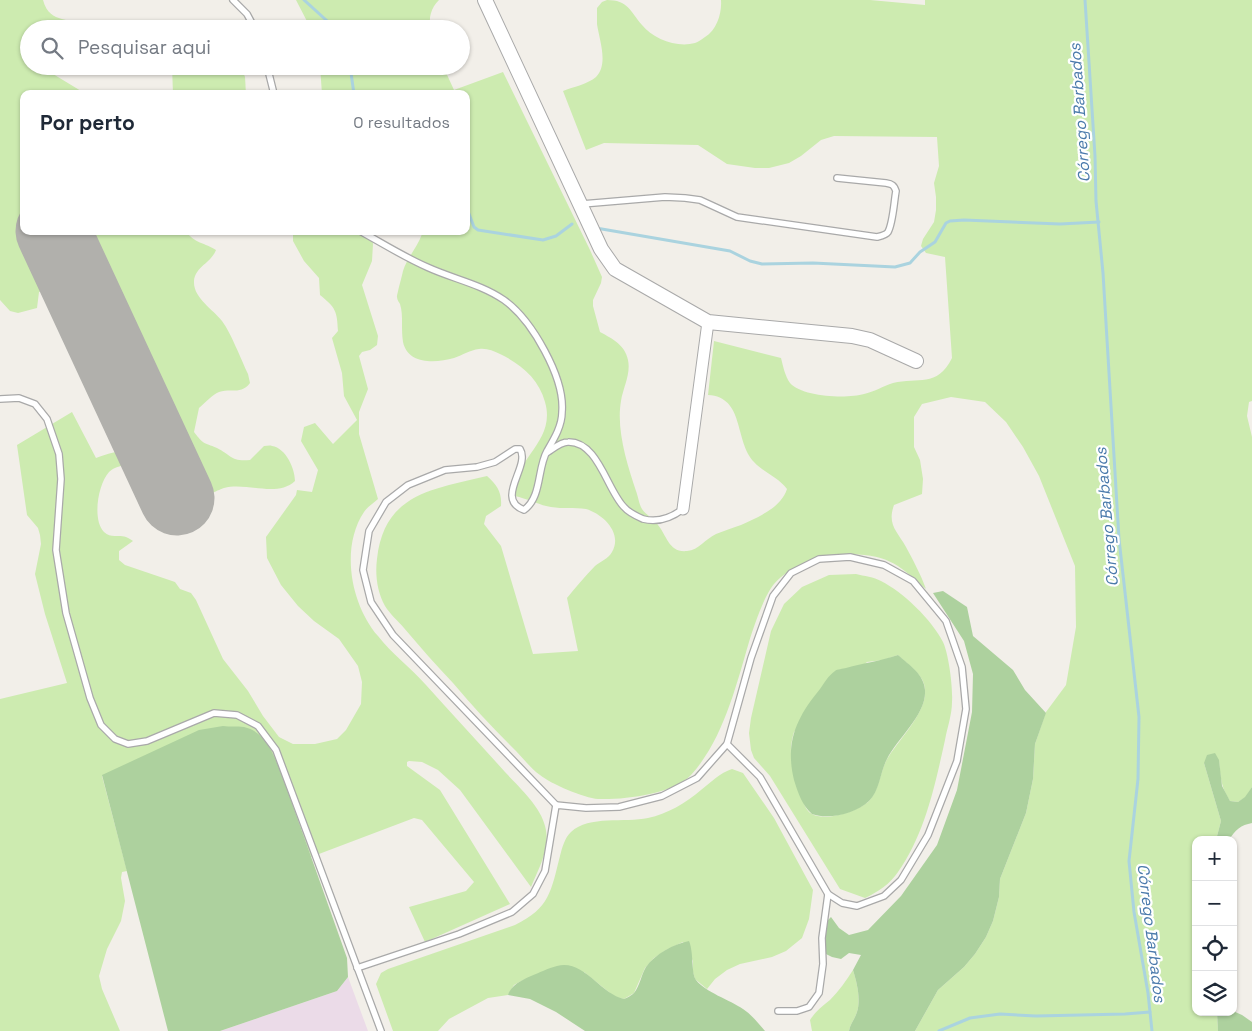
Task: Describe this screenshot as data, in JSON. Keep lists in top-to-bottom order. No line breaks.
{"water":["Córrego Barbados"],"page":{"search":"Pesquisar aqui","heading":["Por perto","0 resultados"],"map_buttons":["+","−"]}}
